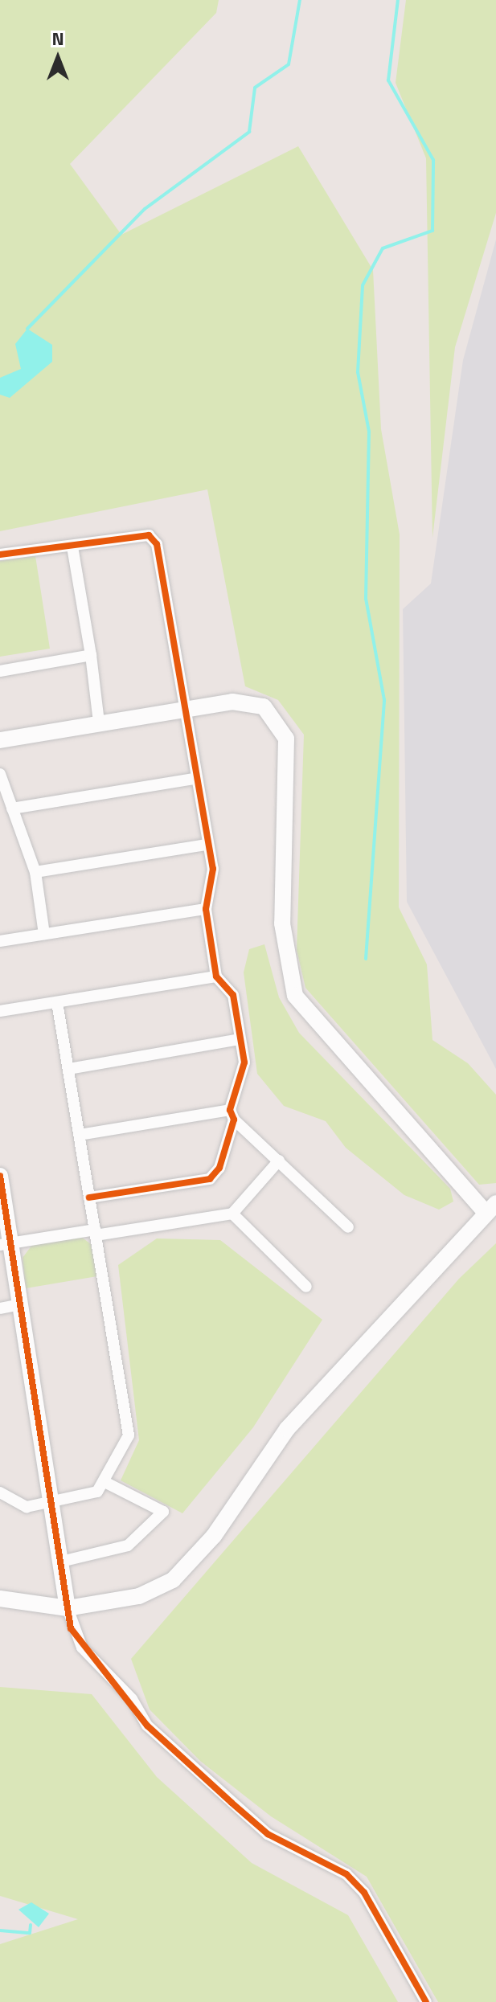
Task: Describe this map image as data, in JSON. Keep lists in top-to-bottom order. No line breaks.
{"north":"top"}
